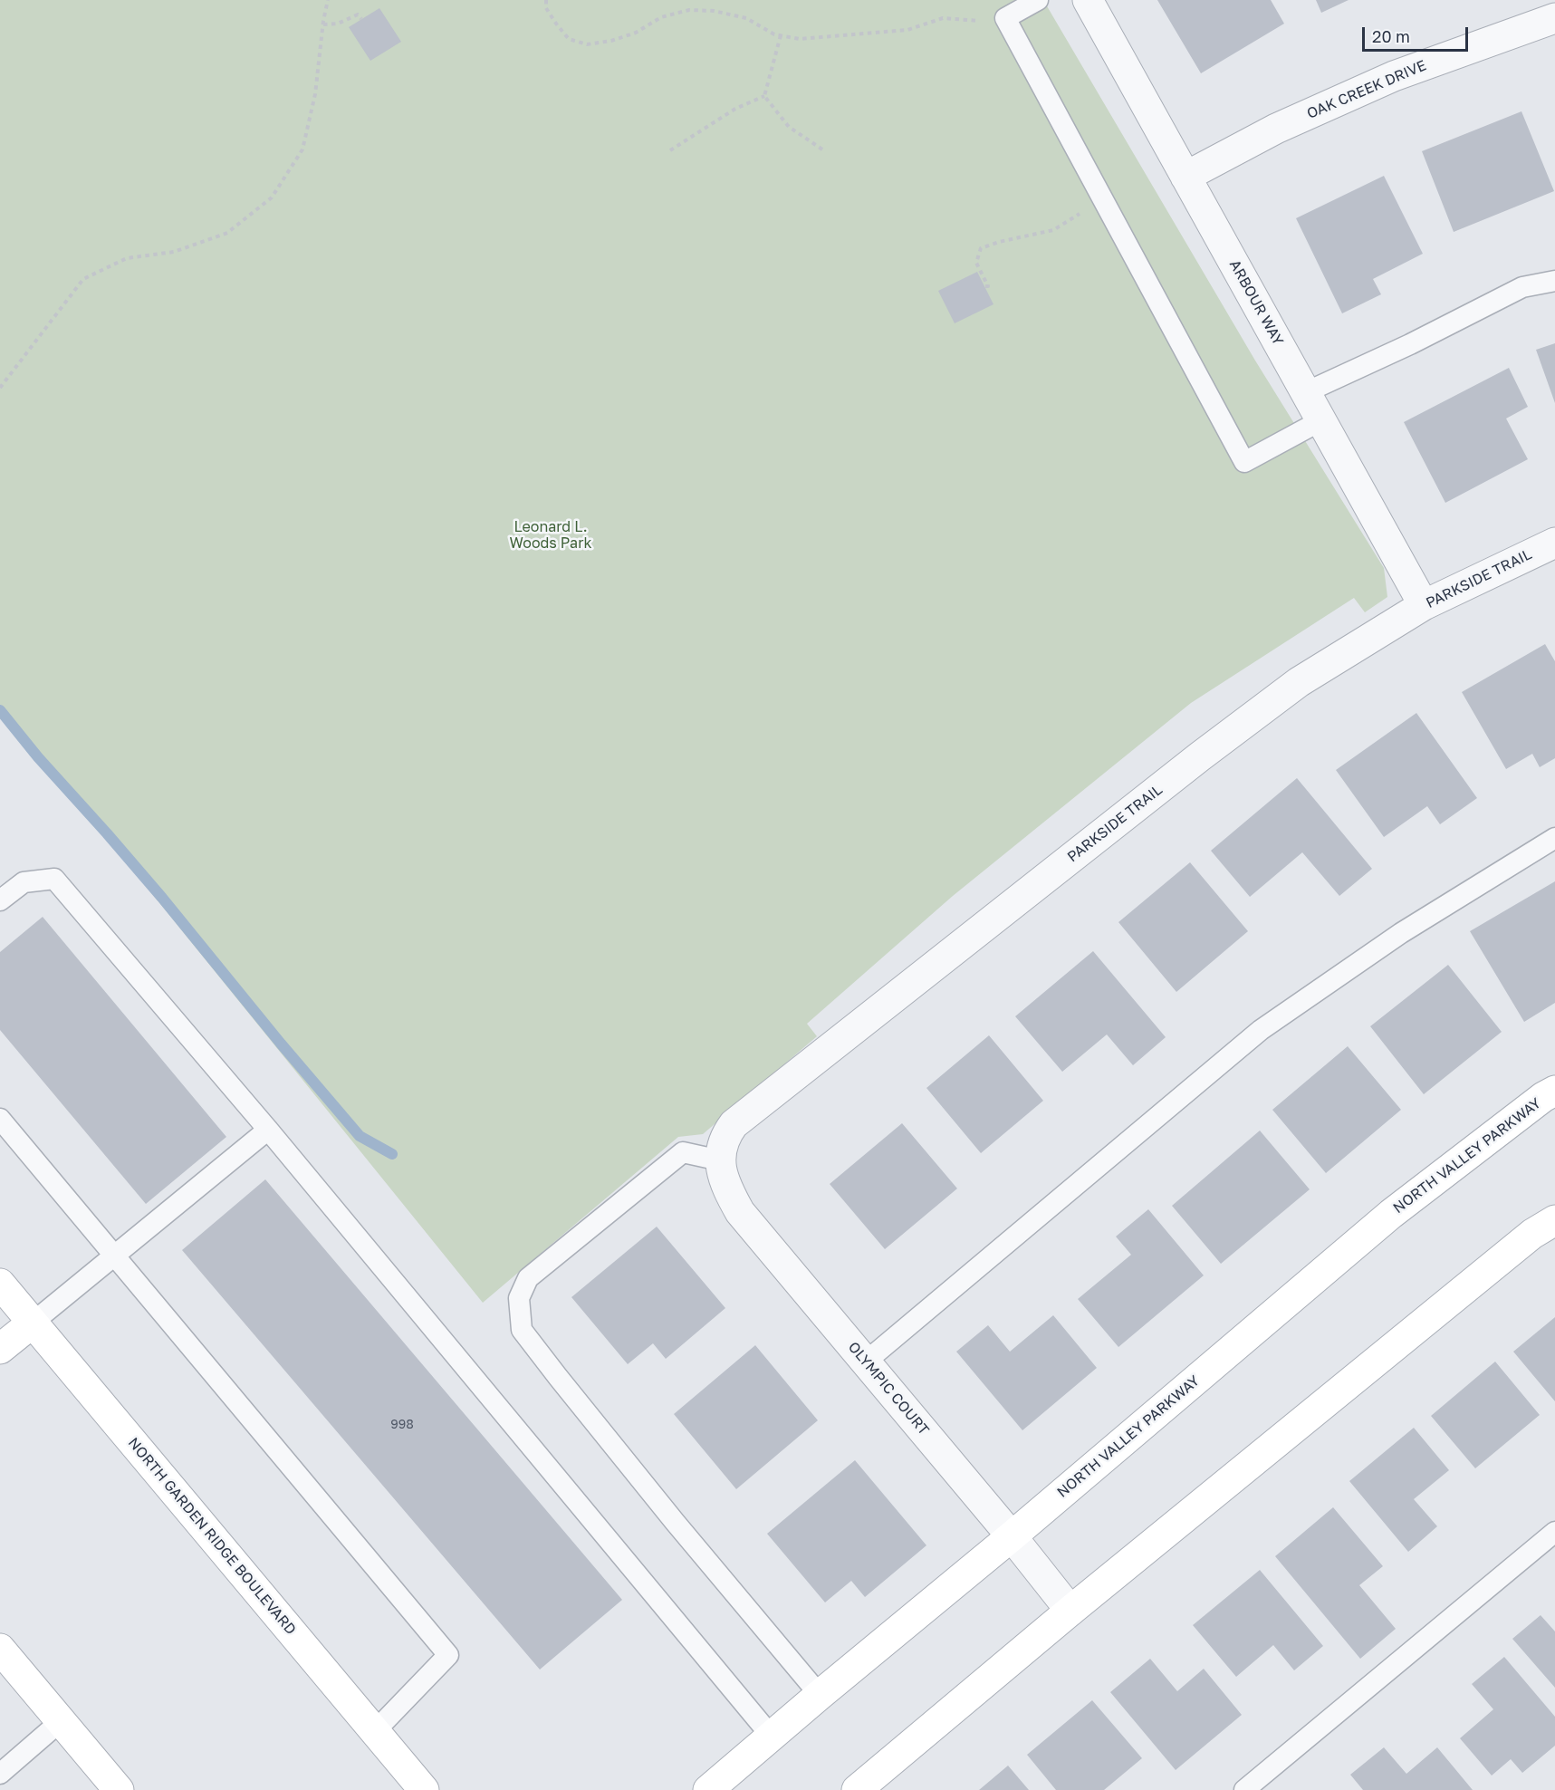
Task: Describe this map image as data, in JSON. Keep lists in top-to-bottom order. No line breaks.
{"streets":{"street":["OAK CREEK DRIVE","ARBOUR WAY","PARKSIDE TRAIL","NORTH VALLEY PARKWAY","OLYMPIC COURT","NORTH GARDEN RIDGE BOULEVARD"]},"crossings":[["OAK CREEK DRIVE","ARBOUR WAY"],["ARBOUR WAY","PARKSIDE TRAIL"],["PARKSIDE TRAIL","OLYMPIC COURT"],["NORTH VALLEY PARKWAY","OLYMPIC COURT"]],"parks":["Leonard L. Woods Park"],"house_numbers":["998"],"scale_bar":"20 m"}
